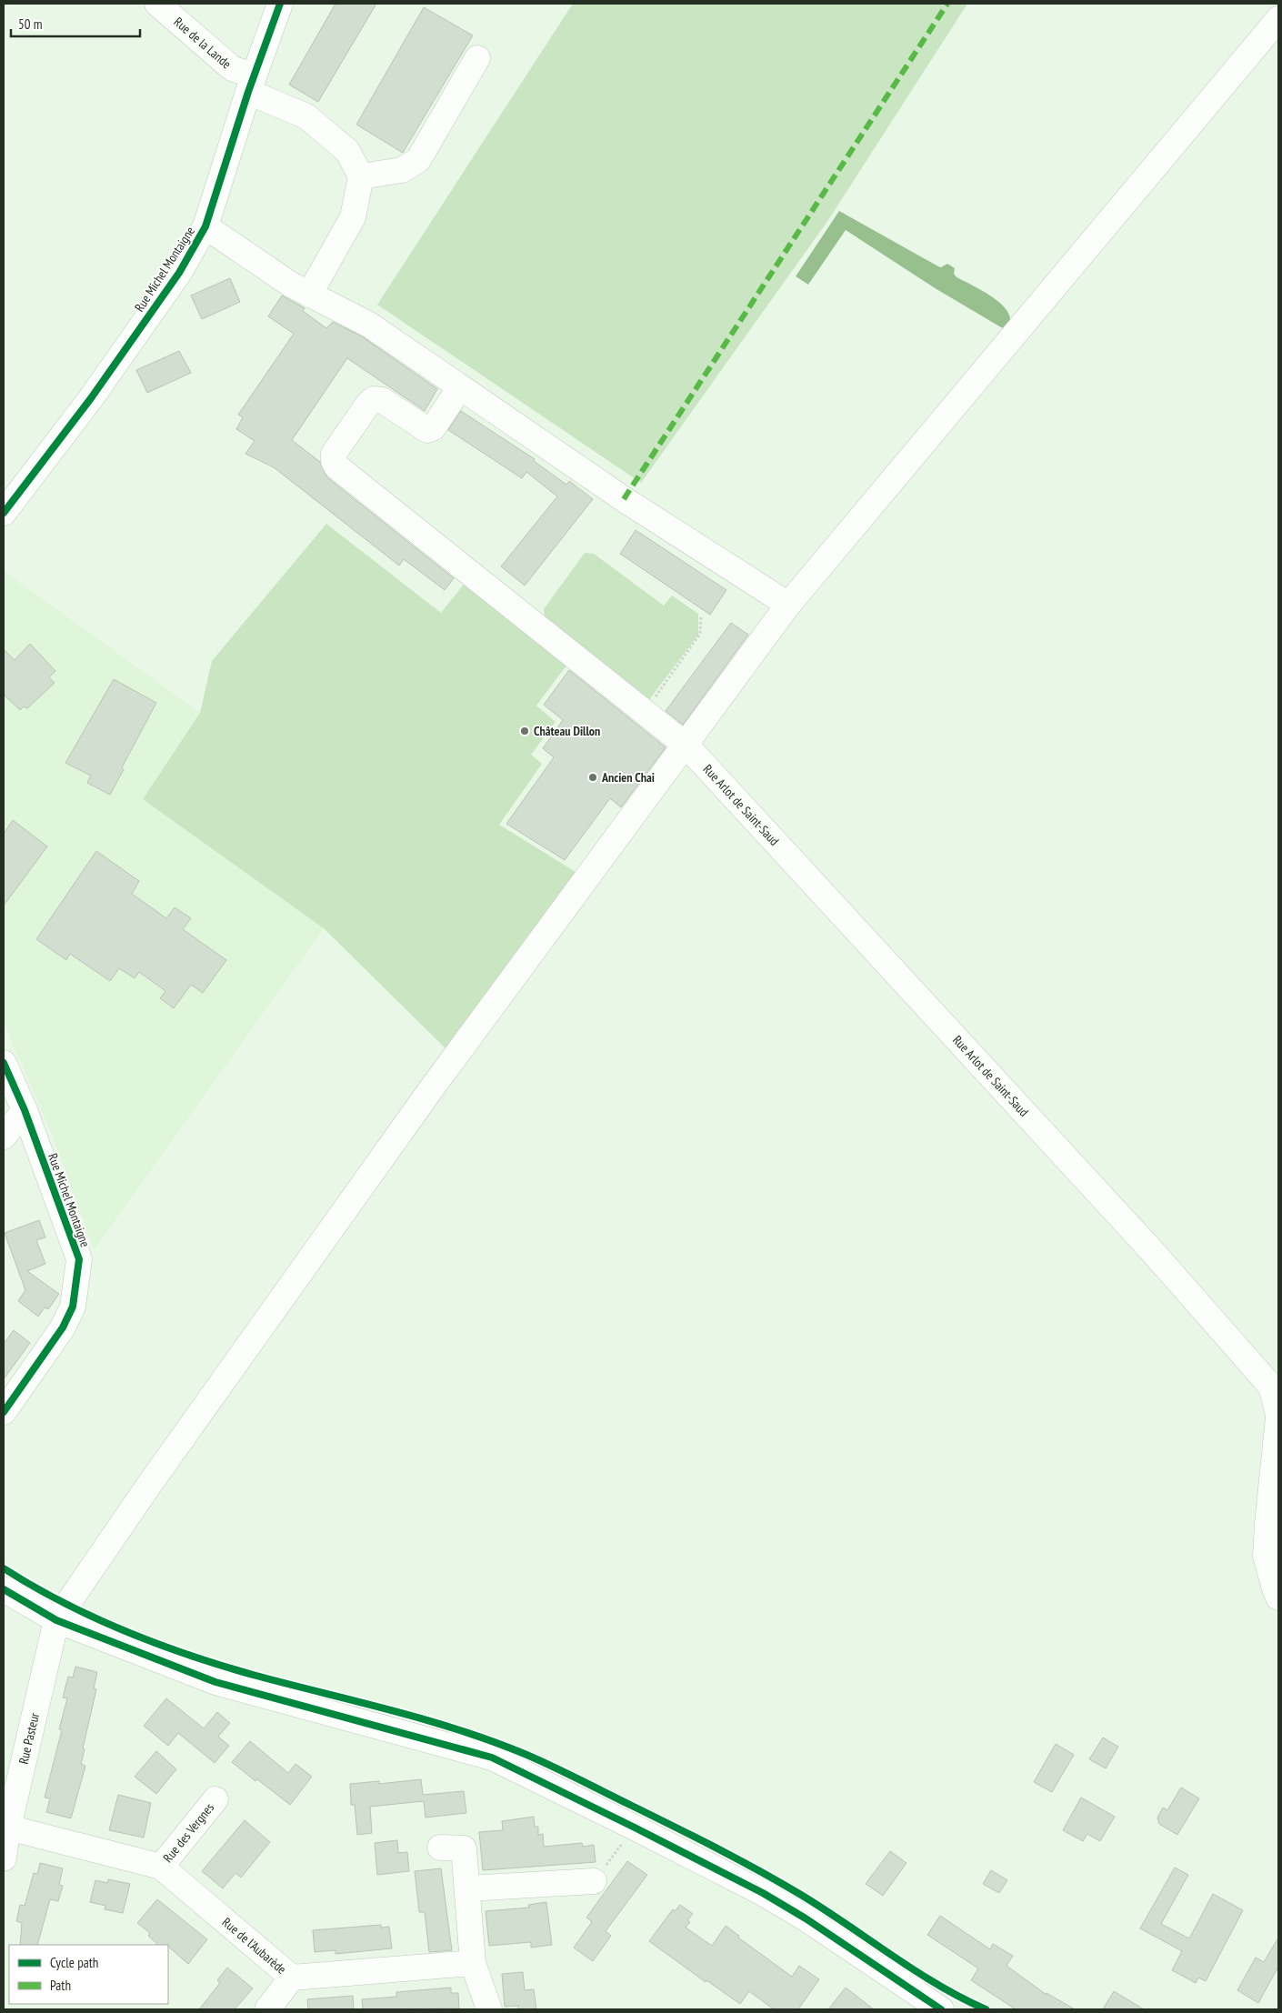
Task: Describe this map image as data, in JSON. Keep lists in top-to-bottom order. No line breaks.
{"streets":{"street":["Rue de la Lande","Rue Michel Montaigne","Rue Arlot de Saint-Saud","Rue Pasteur","Rue des Vergnes","Rue de l'Aubarède"]},"crossings":[["Rue de la Lande","Rue Michel Montaigne"],["Rue Pasteur","Rue de l'Aubarède"],["Rue des Vergnes","Rue de l'Aubarède"]],"places":["Château Dillon","Ancien Chai"],"legend":["Cycle path","Path"],"scale_bar":"50 m"}
